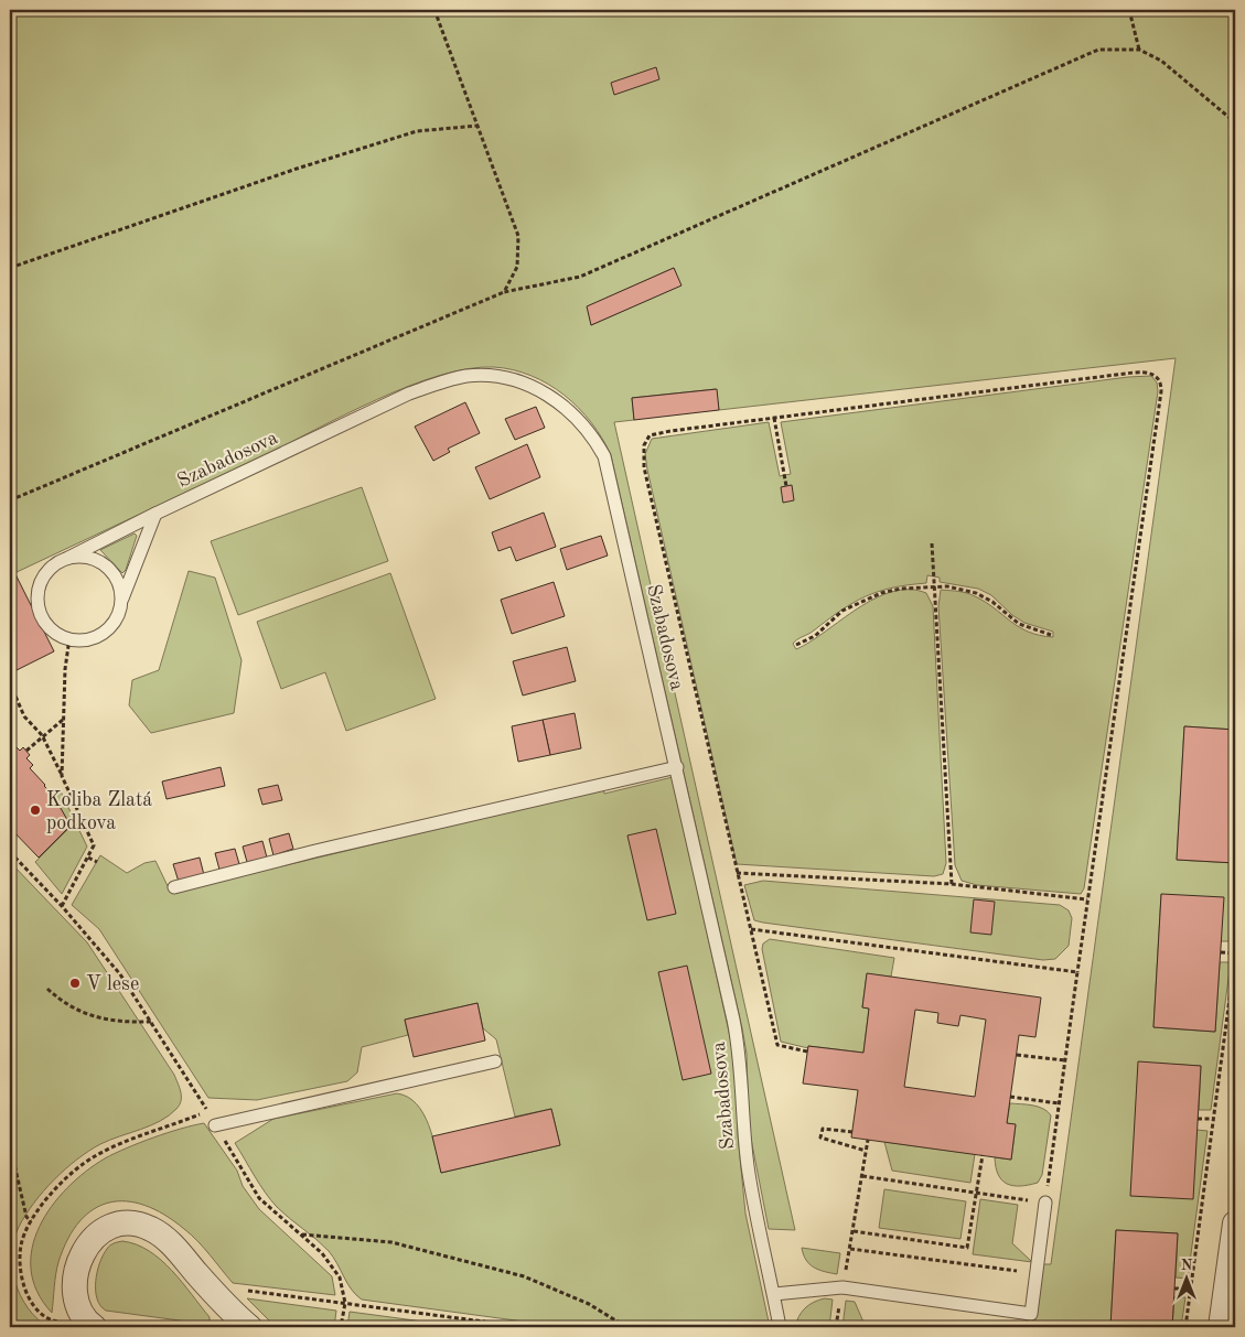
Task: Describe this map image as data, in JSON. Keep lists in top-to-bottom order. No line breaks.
{"streets":{"lane":["Szabadosova"]},"places":["Koliba Zlatá podkova","V lese"],"north":"top"}
